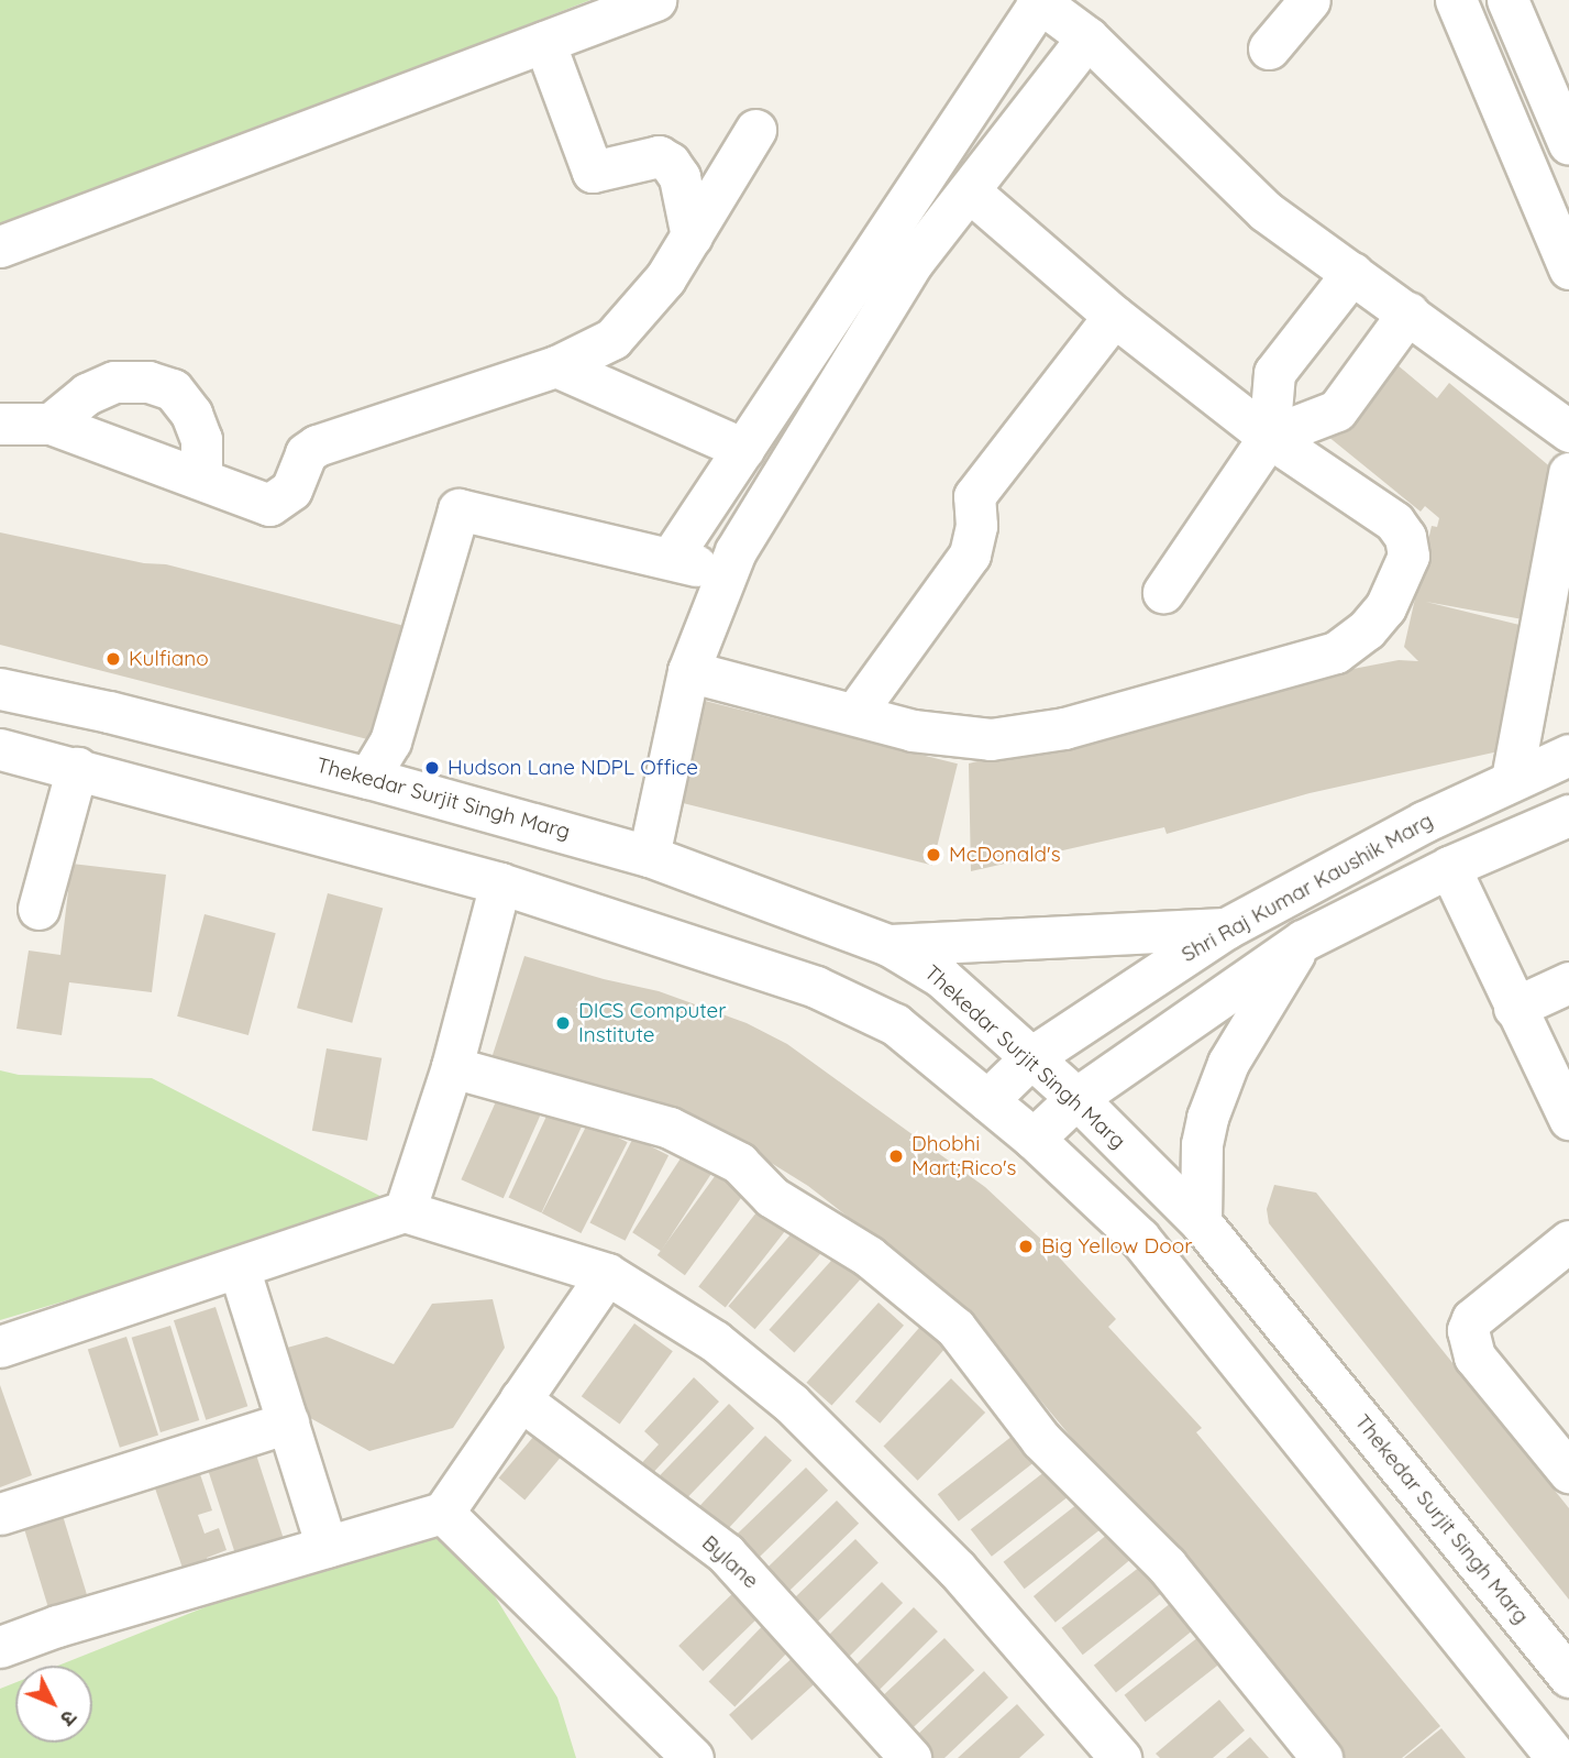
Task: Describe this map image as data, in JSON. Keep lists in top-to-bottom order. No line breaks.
{"streets":{"street":["Thekedar Surjit Singh Marg","Shri Raj Kumar Kaushik Marg","Bylane"]},"crossings":[["Thekedar Surjit Singh Marg","Shri Raj Kumar Kaushik Marg"]],"places":["Kulfiano","Hudson Lane NDPL Office","McDonald's","DICS Computer Institute","Dhobhi Mart;Rico's","Big Yellow Door"],"north":"bottom right"}
